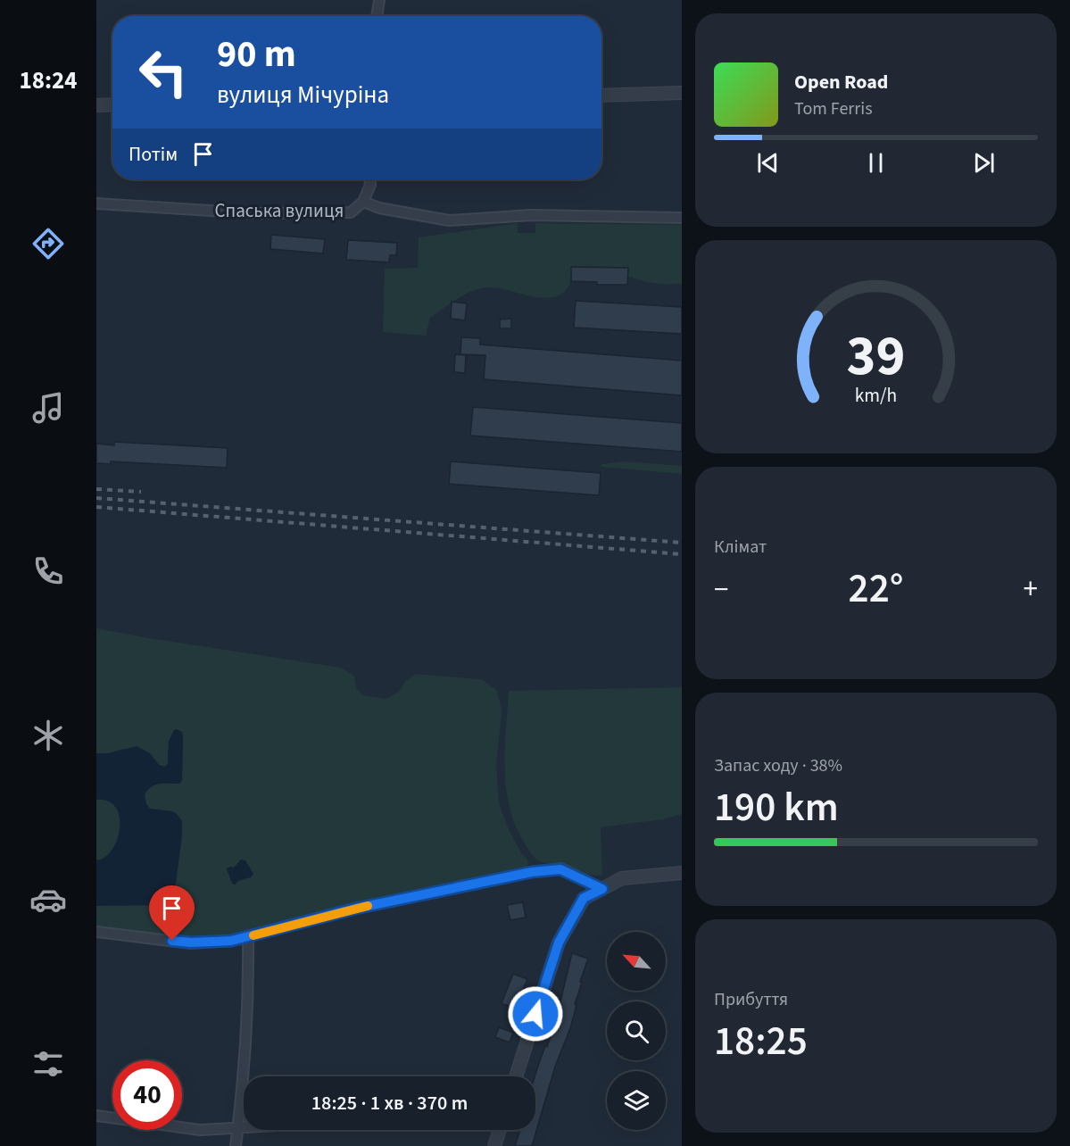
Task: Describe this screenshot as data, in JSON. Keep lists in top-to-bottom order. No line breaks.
{"streets":{"street":["Спаська вулиця"]},"north":"top left","page":{"tabs":"18:24","turn":["90 m","вулиця Мічуріна"],"song":["Open Road","Tom Ferris"],"then":"Потім","tile":["Клімат",["Запас ходу · 38%","190 km"],["Прибуття","18:25"]],"heat":["−","22°","+"],"limit":"40","trip":"18:25 · 1 хв · 370 m","gauge":["39","km/h"]}}
